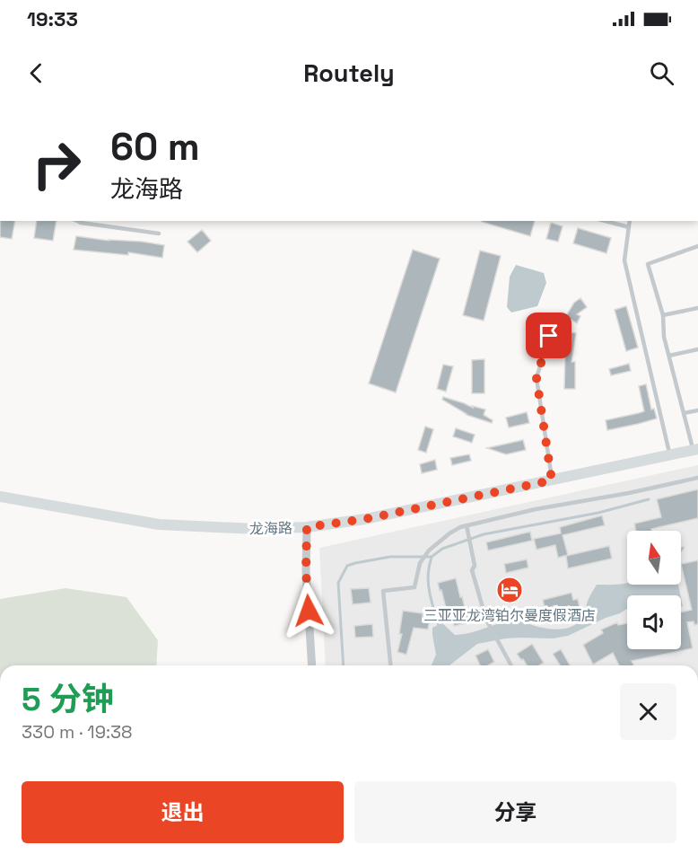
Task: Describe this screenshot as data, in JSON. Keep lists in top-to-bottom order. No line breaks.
{"streets":{"street":["龙海路"]},"places":{"hotel":["三亚亚龙湾铂尔曼度假酒店"]},"north":"top","page":{"status":"19:33","header":"Routely","turn":["60 m","龙海路"],"heading":["5 分钟","330 m · 19:38"],"buttons":["退出","分享"]}}
